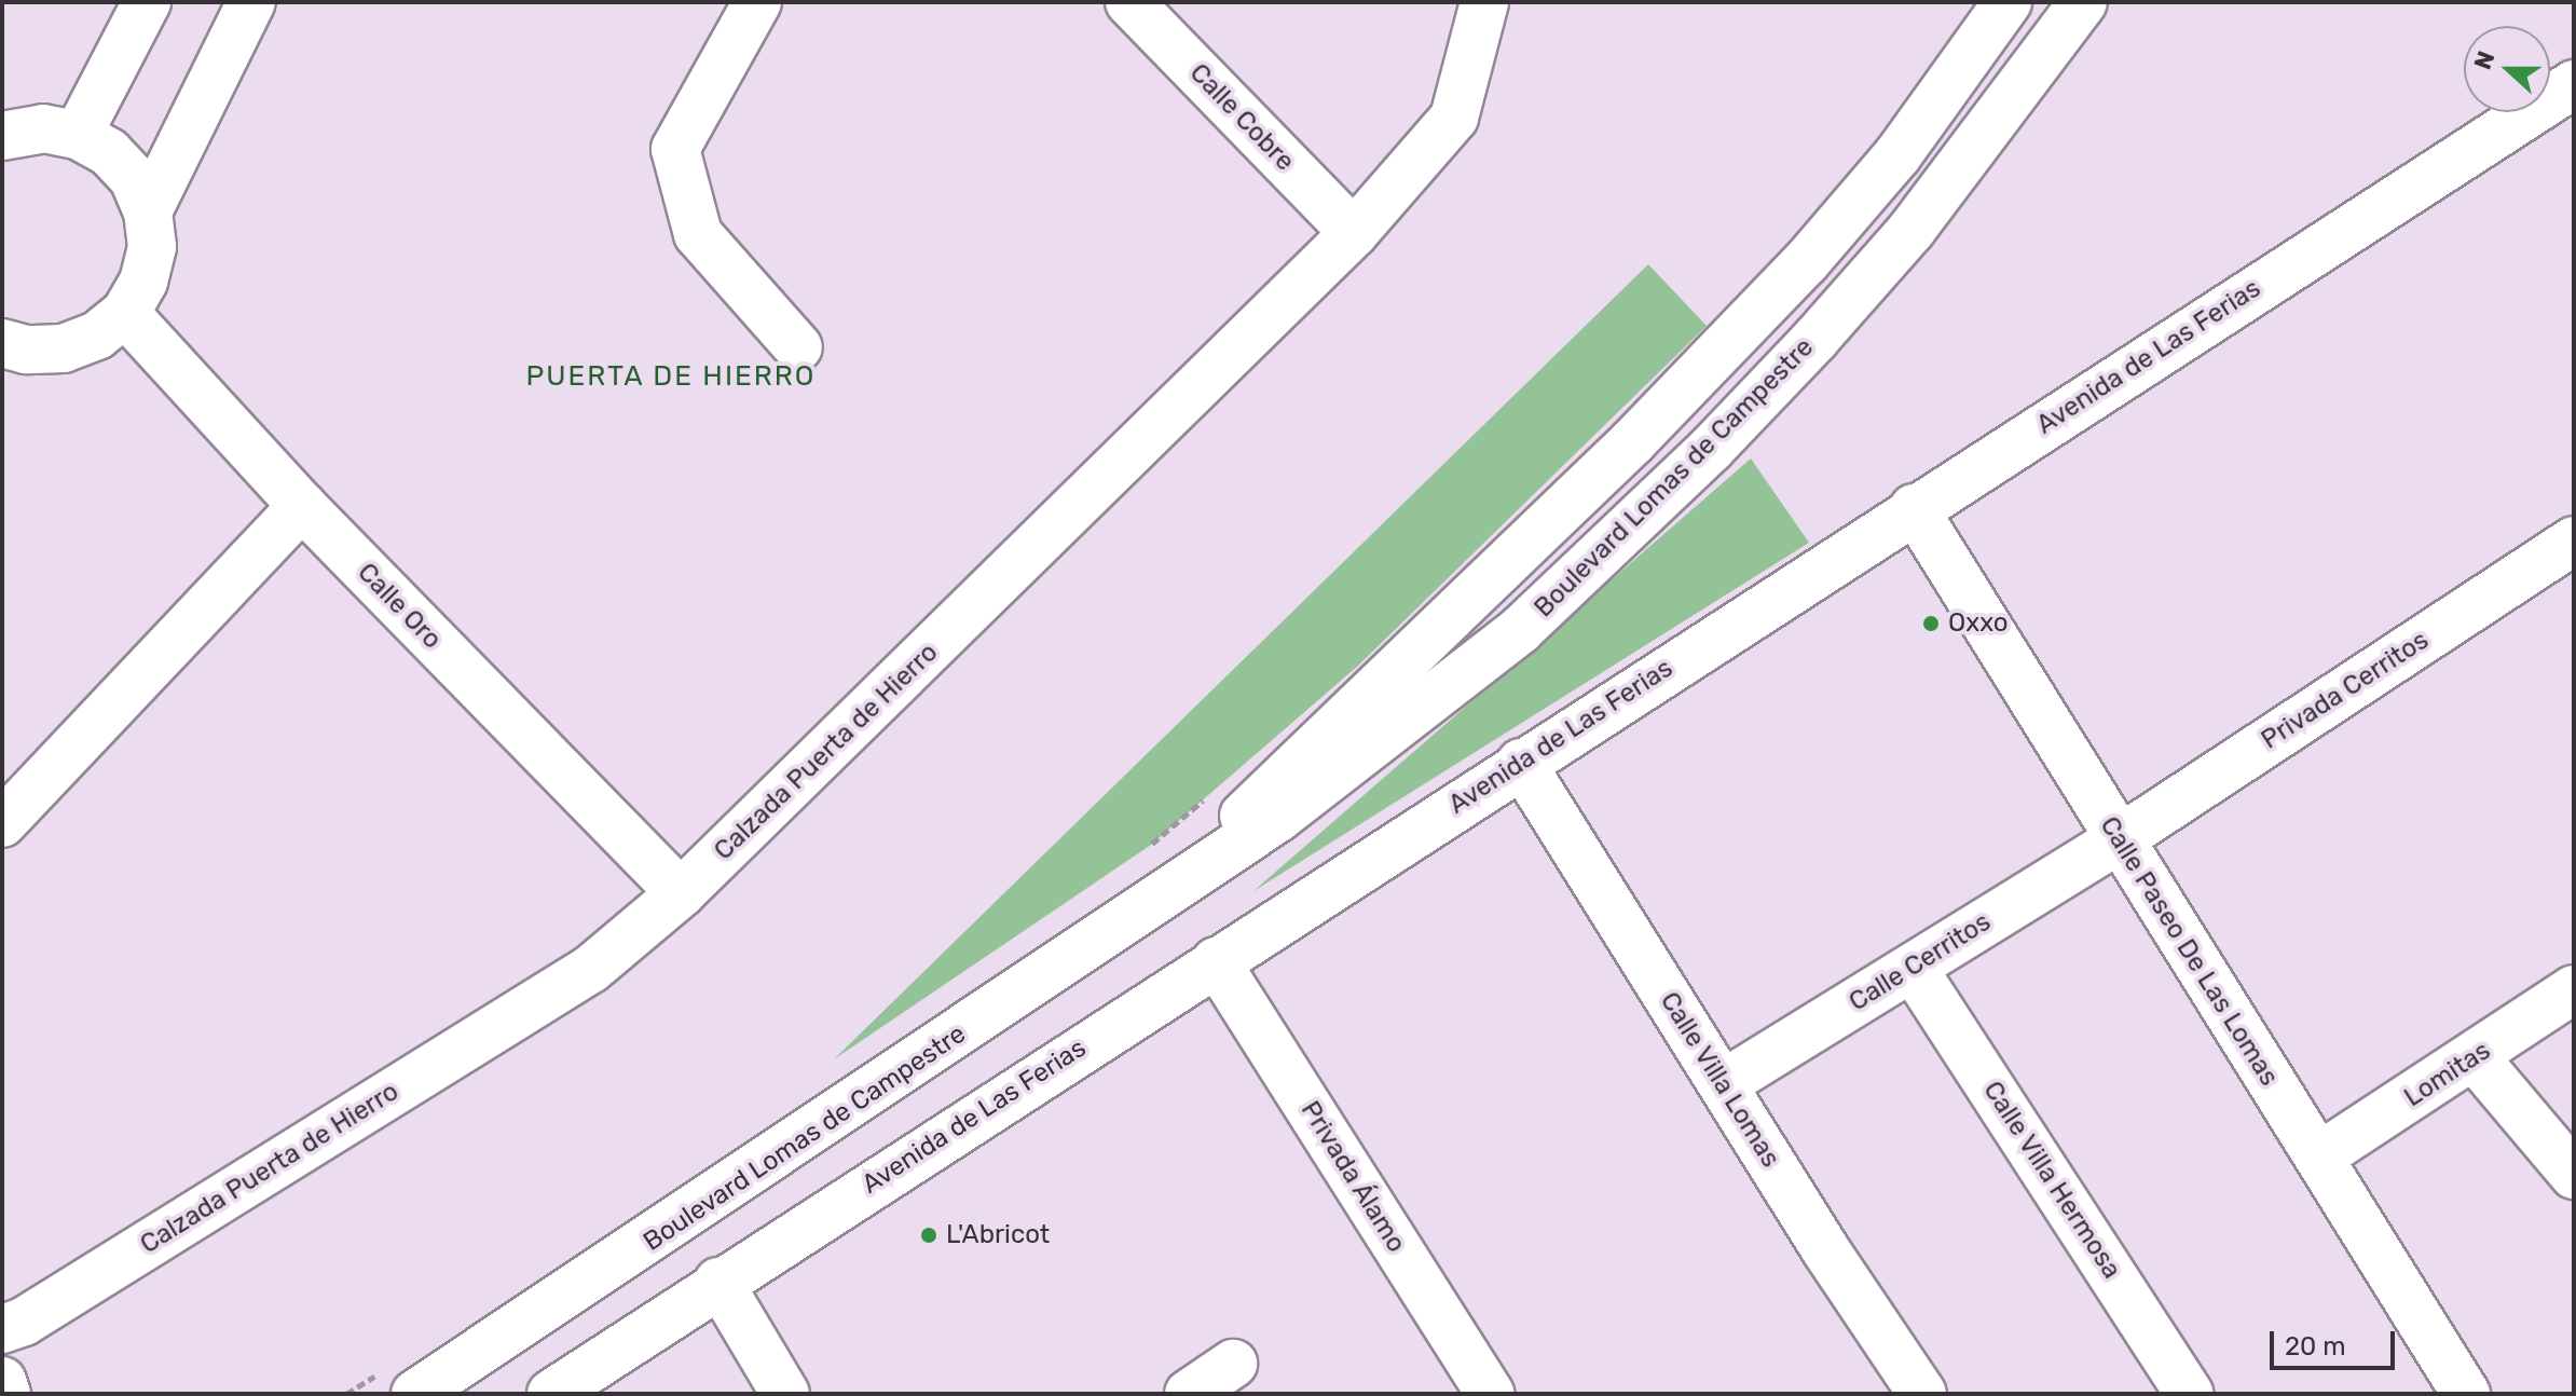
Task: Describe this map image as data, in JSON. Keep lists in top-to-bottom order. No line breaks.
{"streets":{"street":["Calle Cobre","Avenida de Las Ferias","Boulevard Lomas de Campestre","Calle Oro","Privada Cerritos","Calzada Puerta de Hierro","Calle Paseo De Las Lomas","Calle Cerritos","Lomitas","Calle Villa Lomas","Privada Álamo","Calle Villa Hermosa"]},"crossings":[["Calle Cobre","Calzada Puerta de Hierro"],["Avenida de Las Ferias","Calle Paseo De Las Lomas"],["Avenida de Las Ferias","Calle Villa Lomas"],["Avenida de Las Ferias","Privada Álamo"],["Calle Oro","Calzada Puerta de Hierro"],["Privada Cerritos","Calle Paseo De Las Lomas"],["Privada Cerritos","Calle Cerritos"],["Calle Paseo De Las Lomas","Calle Cerritos"],["Calle Paseo De Las Lomas","Lomitas"],["Calle Cerritos","Calle Villa Lomas"],["Calle Cerritos","Calle Villa Hermosa"]],"districts":["PUERTA DE HIERRO"],"places":["Oxxo","L'Abricot"],"scale_bar":"20 m","north":"left"}
